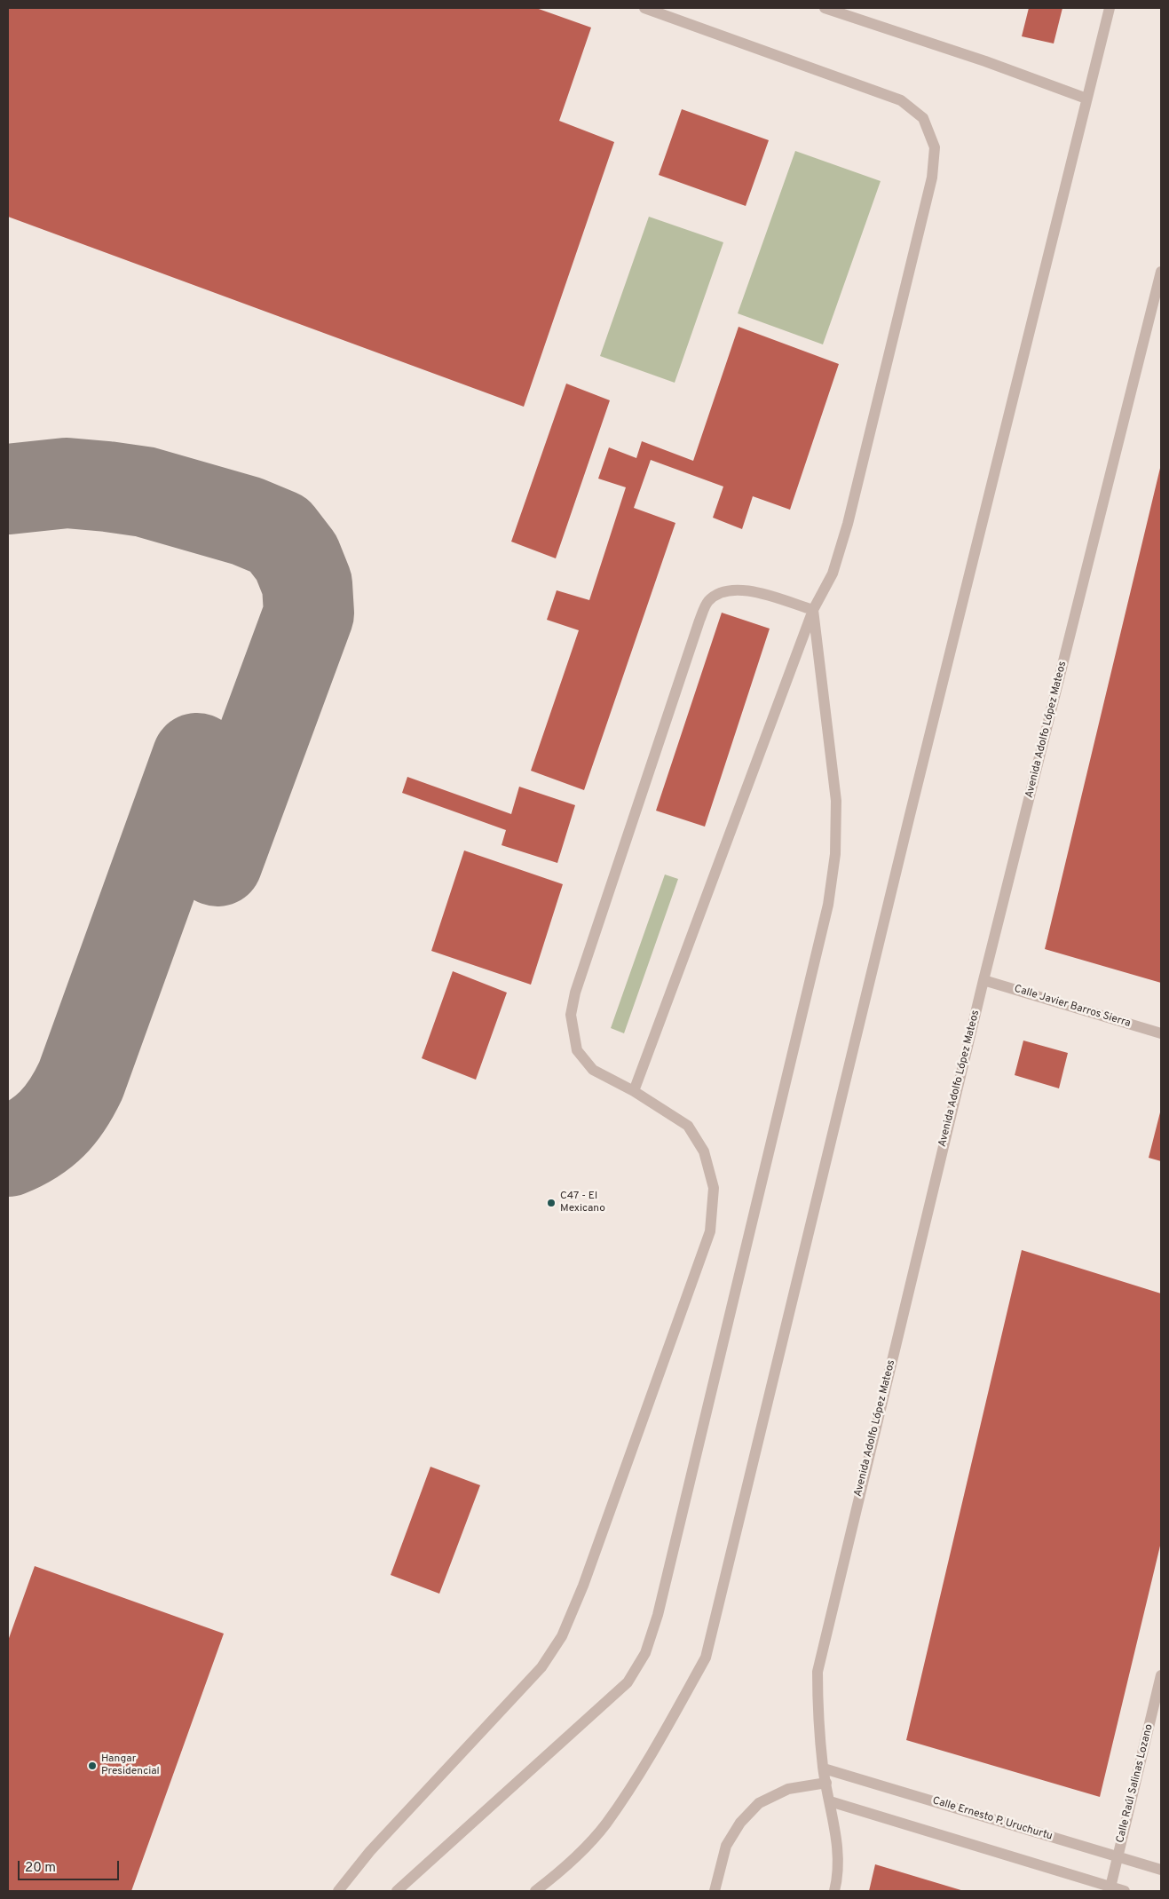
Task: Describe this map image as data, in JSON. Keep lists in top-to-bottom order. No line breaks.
{"streets":{"street":["Avenida Adolfo López Mateos","Calle Javier Barros Sierra","Calle Raúl Salinas Lozano","Calle Ernesto P. Uruchurtu"]},"crossings":[["Avenida Adolfo López Mateos","Calle Javier Barros Sierra"],["Avenida Adolfo López Mateos","Calle Ernesto P. Uruchurtu"],["Calle Raúl Salinas Lozano","Calle Ernesto P. Uruchurtu"]],"places":["C47 - El Mexicano","Hangar Presidencial"],"scale_bar":"20 m"}
